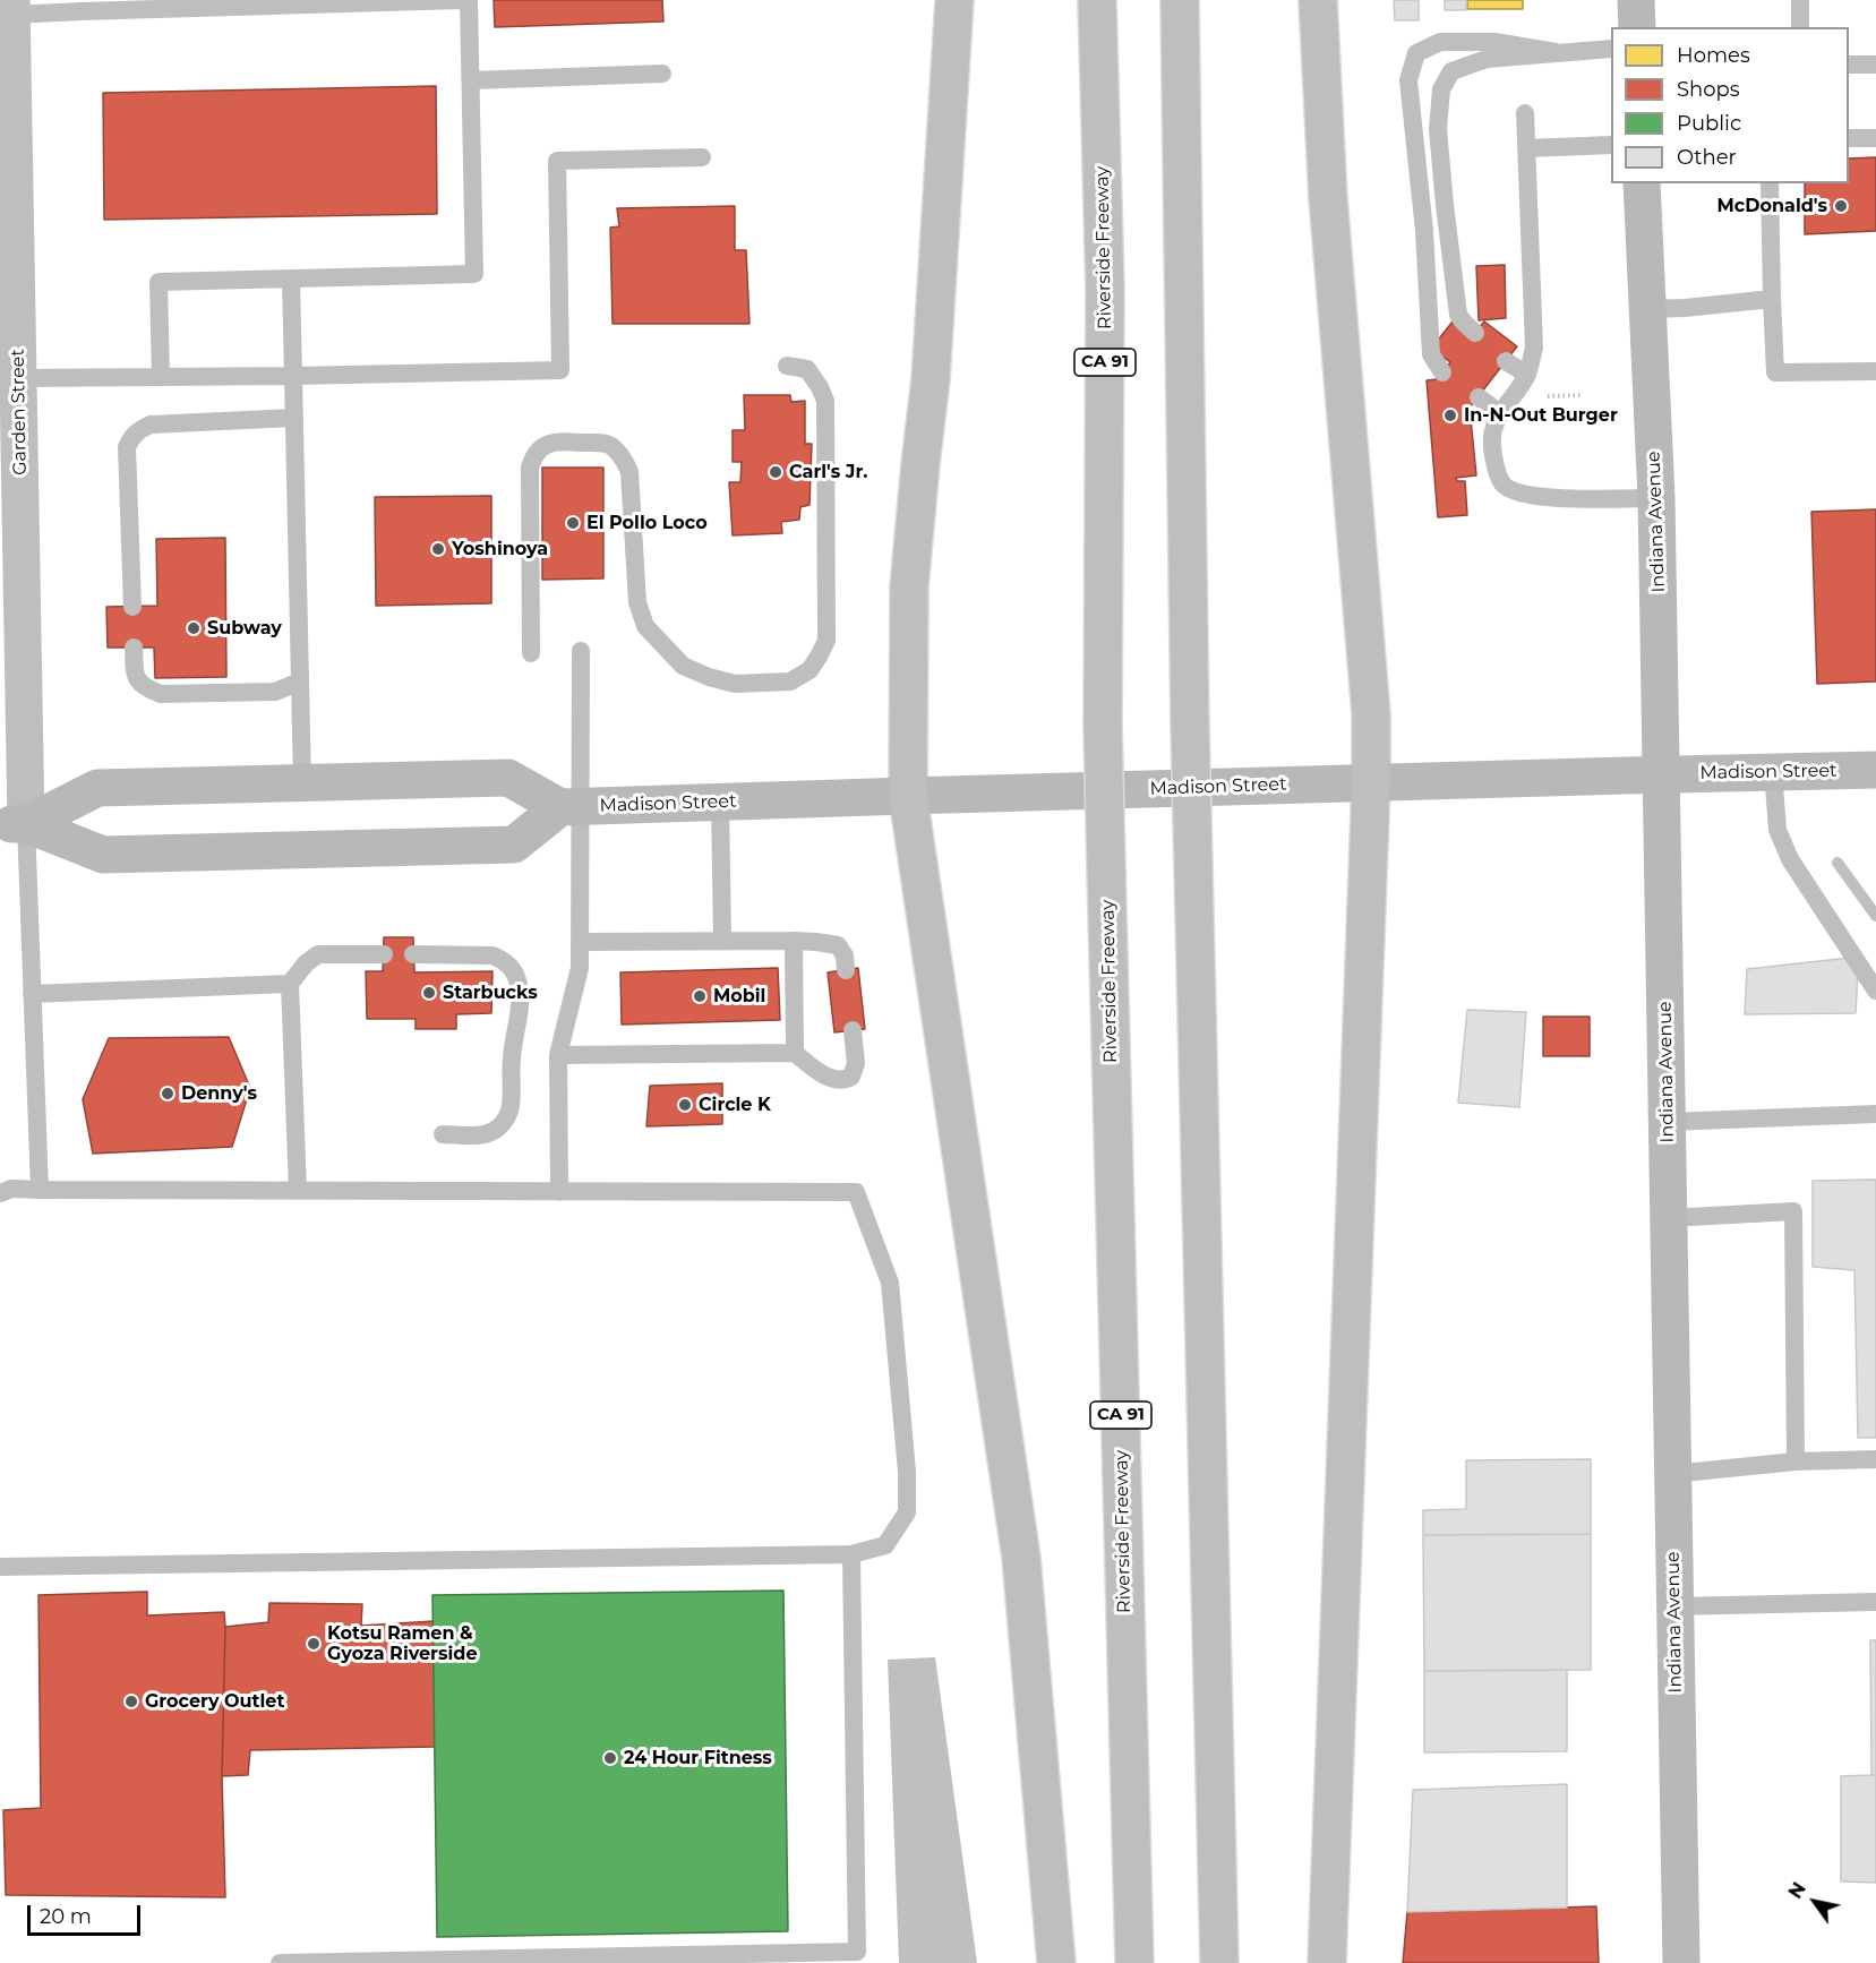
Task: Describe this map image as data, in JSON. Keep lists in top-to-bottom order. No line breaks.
{"streets":{"main road":["Riverside Freeway","CA 91","Garden Street","Indiana Avenue","Madison Street"]},"crossings":[["Indiana Avenue","Madison Street"]],"places":["McDonald's","In-N-Out Burger","Carl's Jr.","El Pollo Loco","Yoshinoya","Subway","Starbucks","Mobil","Denny's","Circle K","Kotsu Ramen & Gyoza Riverside","Grocery Outlet","24 Hour Fitness"],"legend":["Homes","Shops","Public","Other"],"scale_bar":"20 m","north":"top left"}
